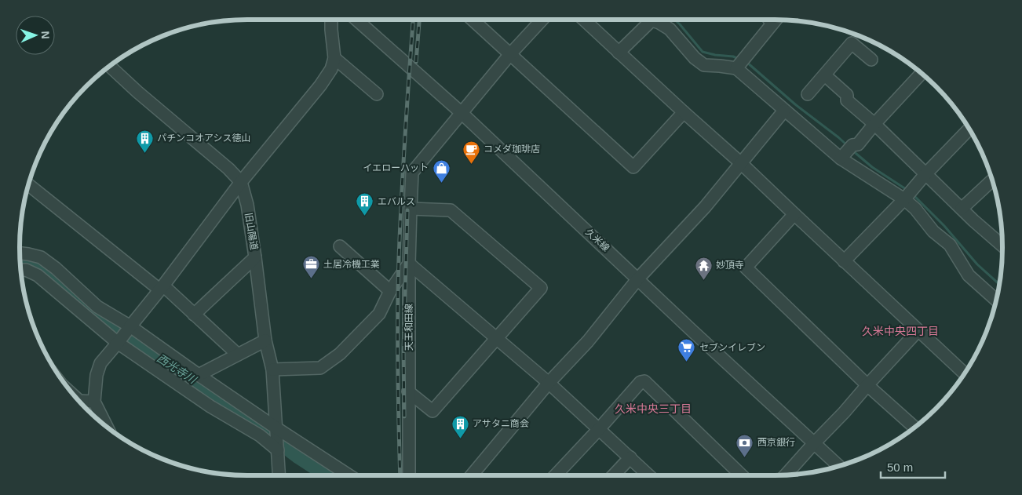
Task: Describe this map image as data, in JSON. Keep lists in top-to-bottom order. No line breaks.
{"streets":{"street":["旧山陽道","久米線","天王和田線"]},"crossings":[["久米線","天王和田線"]],"districts":["久米中央四丁目","久米中央三丁目"],"water":["西光寺川"],"places":{"building":["パチンコオアシス徳山","エバルス","アサタニ商会"],"cafe":["コメダ珈琲店"],"shop":["イエローハット"],"office":["土居冷機工業"],"temple":["妙頂寺"],"supermarket":["セブンイレブン"],"bank":["西京銀行"]},"scale_bar":"50 m","north":"right"}
